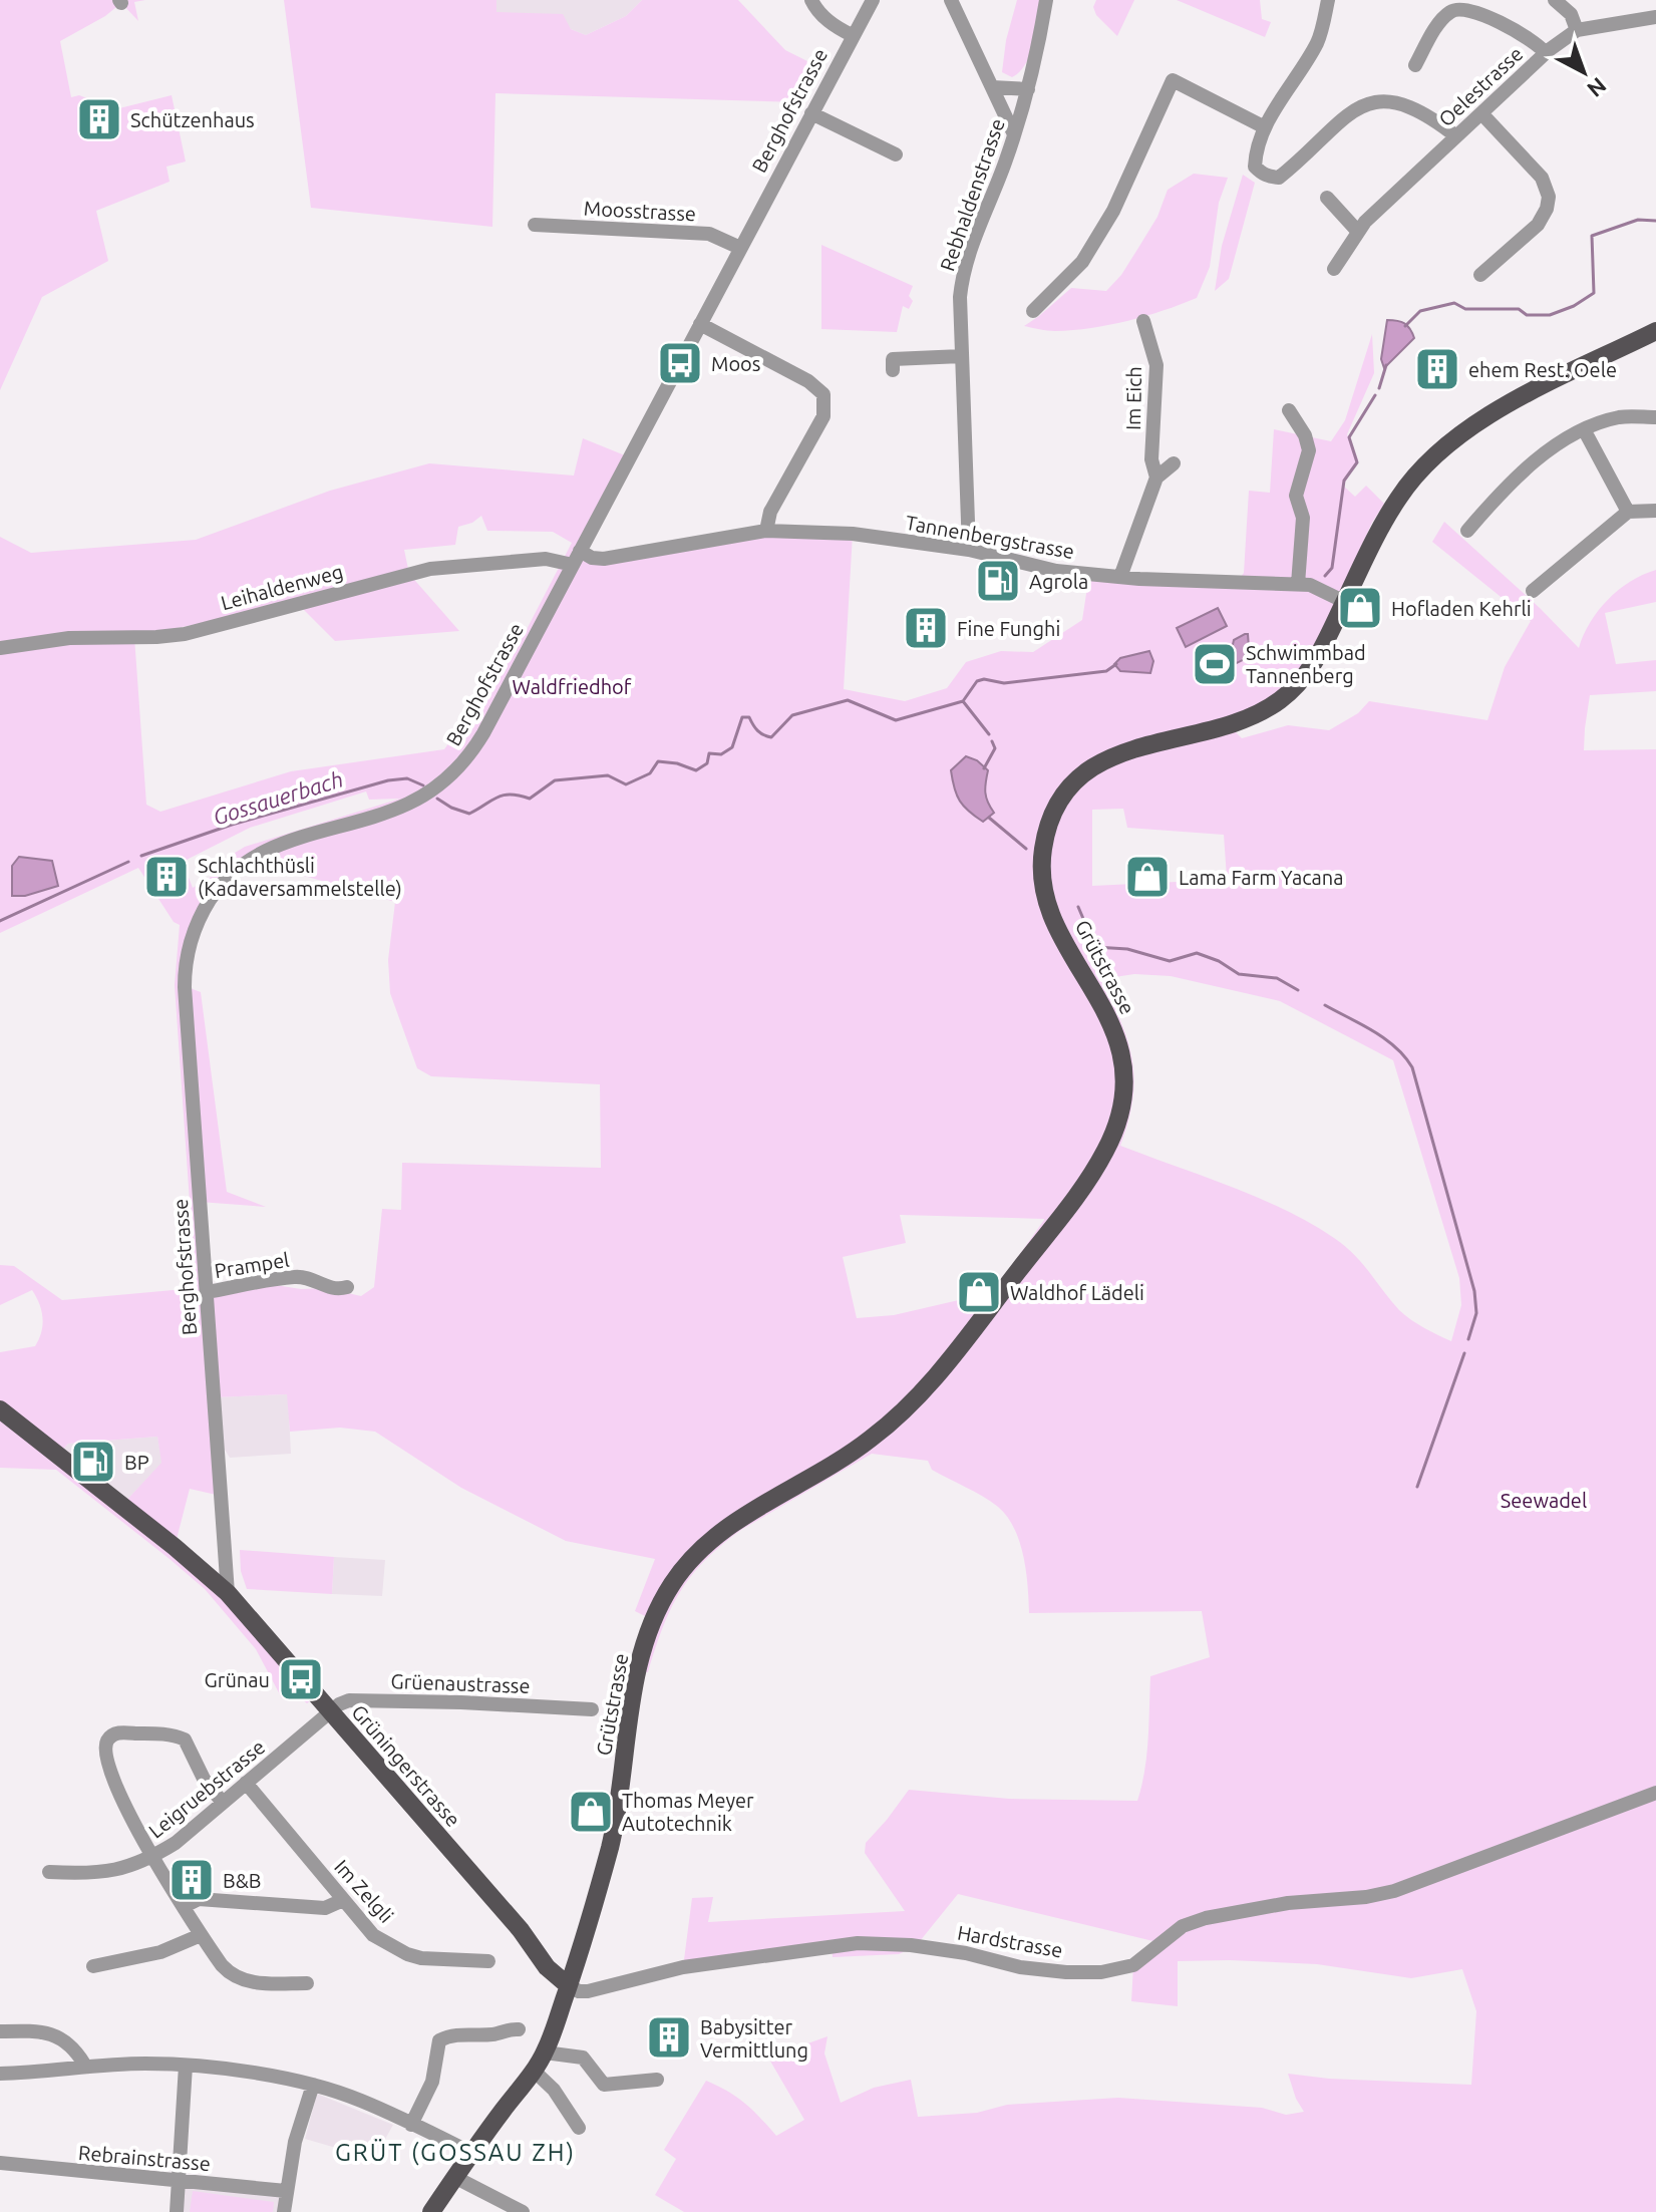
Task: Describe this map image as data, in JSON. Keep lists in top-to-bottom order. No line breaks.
{"streets":{"main road":["Grütstrasse","Grüningerstrasse"],"street":["Oelestrasse","Berghofstrasse","Rebhaldenstrasse","Moosstrasse","Im Eich","Tannenbergstrasse","Leihaldenweg","Prampel","Grüenaustrasse","Leigruebstrasse","Im Zelgli","Hardstrasse","Rebrainstrasse"]},"crossings":[["Berghofstrasse","Moosstrasse"],["Berghofstrasse","Tannenbergstrasse"],["Berghofstrasse","Leihaldenweg"],["Berghofstrasse","Prampel"],["Berghofstrasse","Grüningerstrasse"],["Rebhaldenstrasse","Tannenbergstrasse"],["Im Eich","Tannenbergstrasse"],["Tannenbergstrasse","Grütstrasse"],["Grütstrasse","Grüningerstrasse"],["Grütstrasse","Hardstrasse"],["Grüenaustrasse","Grüningerstrasse"],["Grüenaustrasse","Leigruebstrasse"],["Grüningerstrasse","Leigruebstrasse"],["Grüningerstrasse","Hardstrasse"],["Leigruebstrasse","Im Zelgli"]],"districts":["GRÜT (GOSSAU ZH)"],"water":["Gossauerbach"],"parks":["Waldfriedhof","Seewadel"],"places":{"building":["Schützenhaus","ehem Rest. Oele","Fine Funghi","Schlachthüsli (Kadaversammelstelle)","B&B","Babysitter Vermittlung"],"bus stop":["Moos","Grünau"],"fuel station":["Agrola","BP"],"shop":["Hofladen Kehrli","Lama Farm Yacana","Waldhof Lädeli","Thomas Meyer Autotechnik"],"sports":["Schwimmbad Tannenberg"]},"north":"bottom right"}
